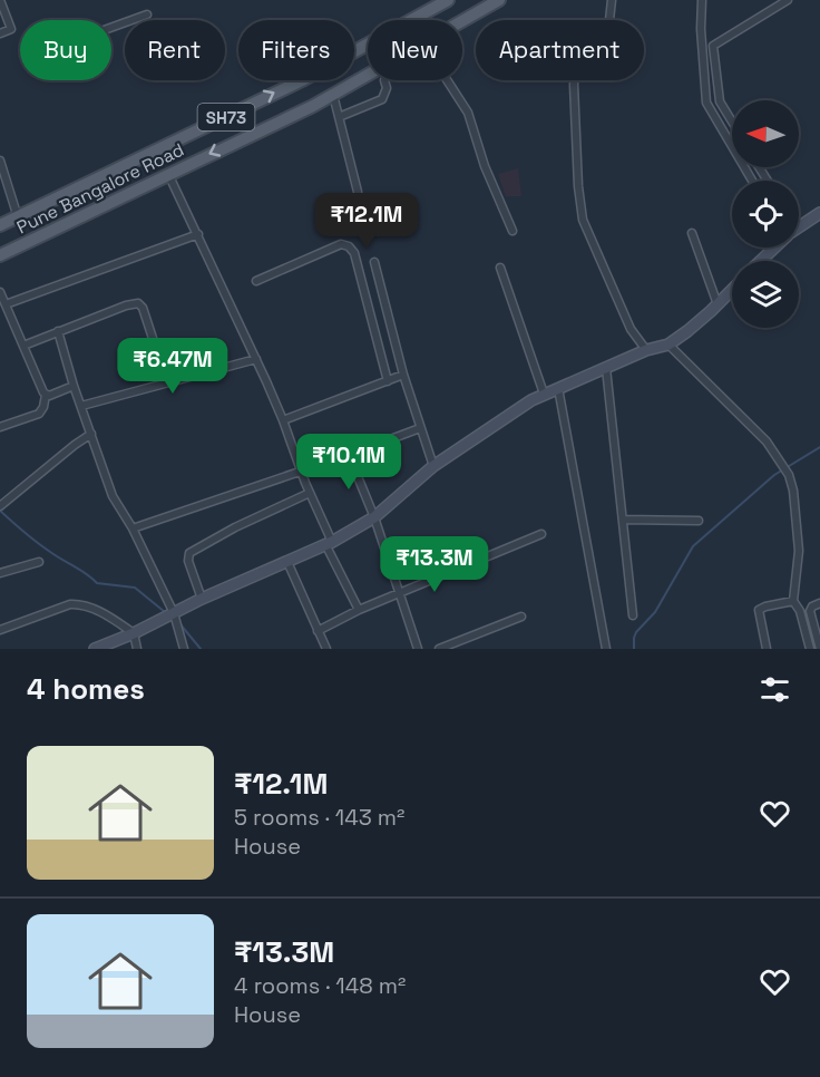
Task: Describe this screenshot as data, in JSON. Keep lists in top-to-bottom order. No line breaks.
{"streets":{"main road":["SH73","Pune Bangalore Road"]},"north":"left","page":{"chip":["Buy","Rent","Filters","New","Apartment"],"price":["₹12.1M","₹6.47M","₹10.1M","₹13.3M"],"heading":"4 homes","list":[{"name":"₹12.1M","note":"5 rooms · 143 m² · House"},{"name":"₹13.3M","note":"4 rooms · 148 m² · House"}]}}
